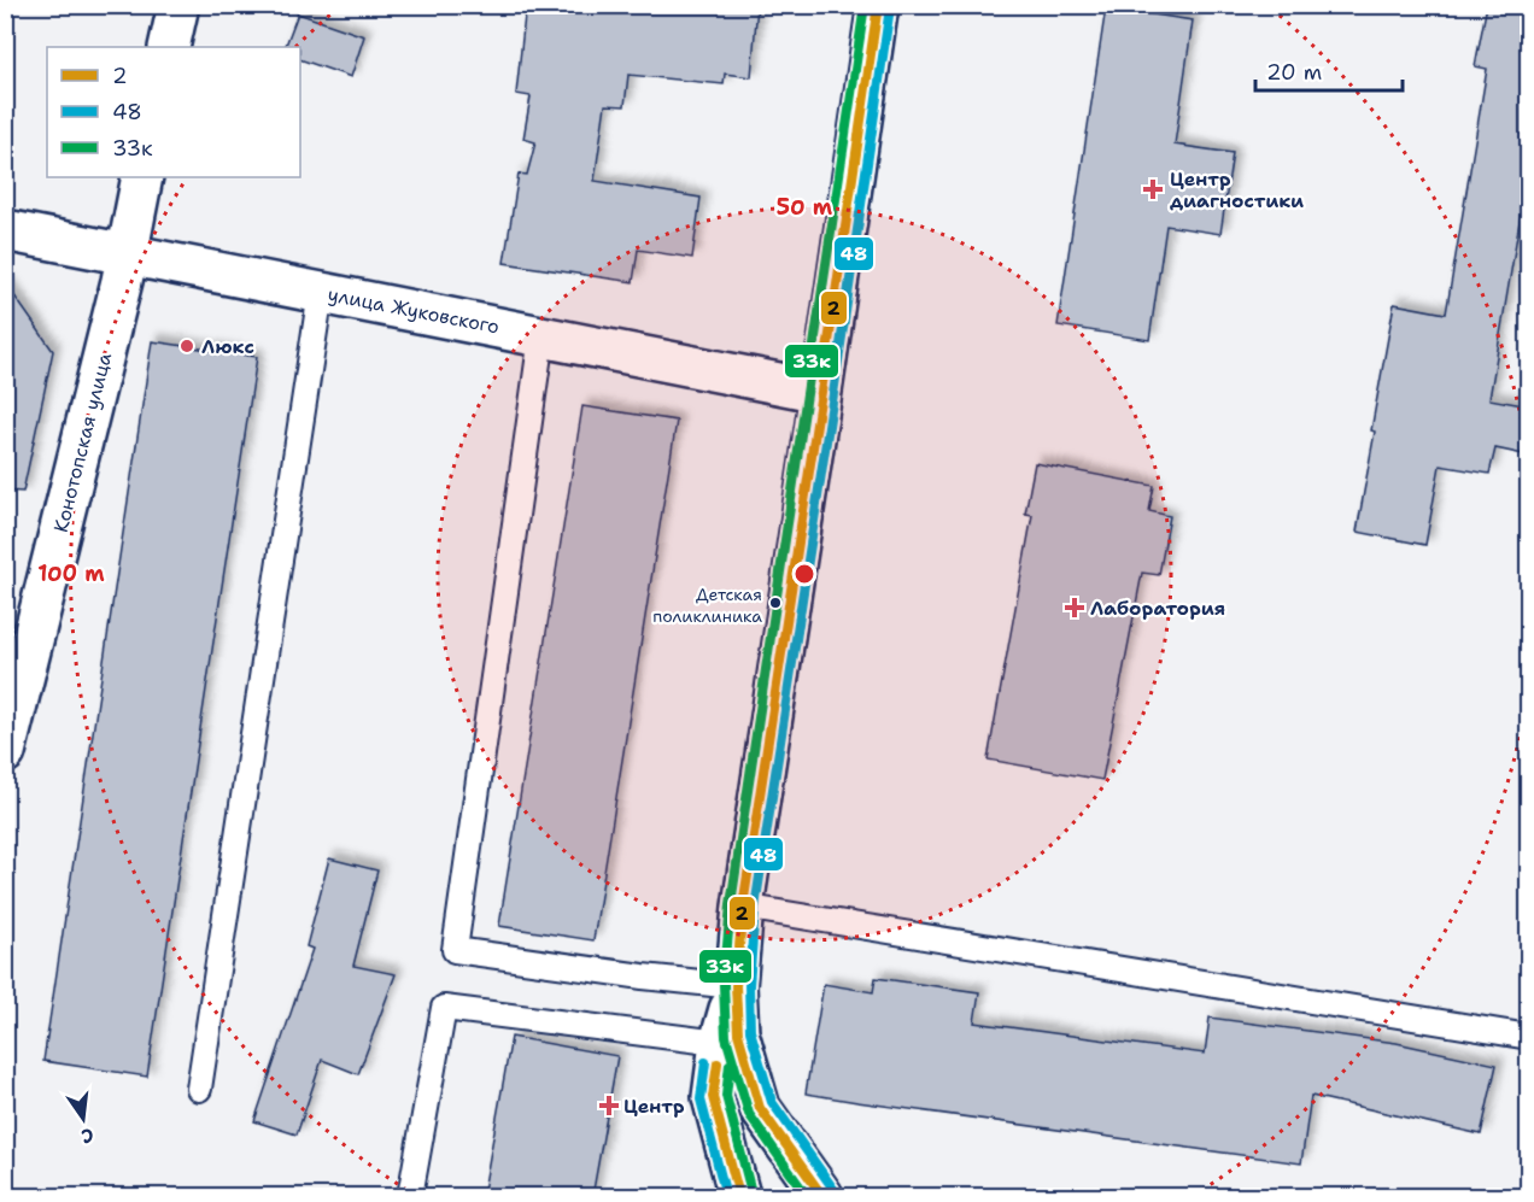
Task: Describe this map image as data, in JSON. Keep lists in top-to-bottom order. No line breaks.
{"streets":{"street":["улица Жуковского","Конотопская улица"]},"crossings":[["улица Жуковского","Конотопская улица"]],"places":{"health":["Центр диагностики","Лаборатория","Центр"],"other":["Люкс","Детская поликлиника"]},"lines":["transit line 2","transit line 33к","transit line 48"],"legend":["2","48","33к"],"scale_bar":"20 m","north":"bottom","rings":["50 m","100 m"]}
